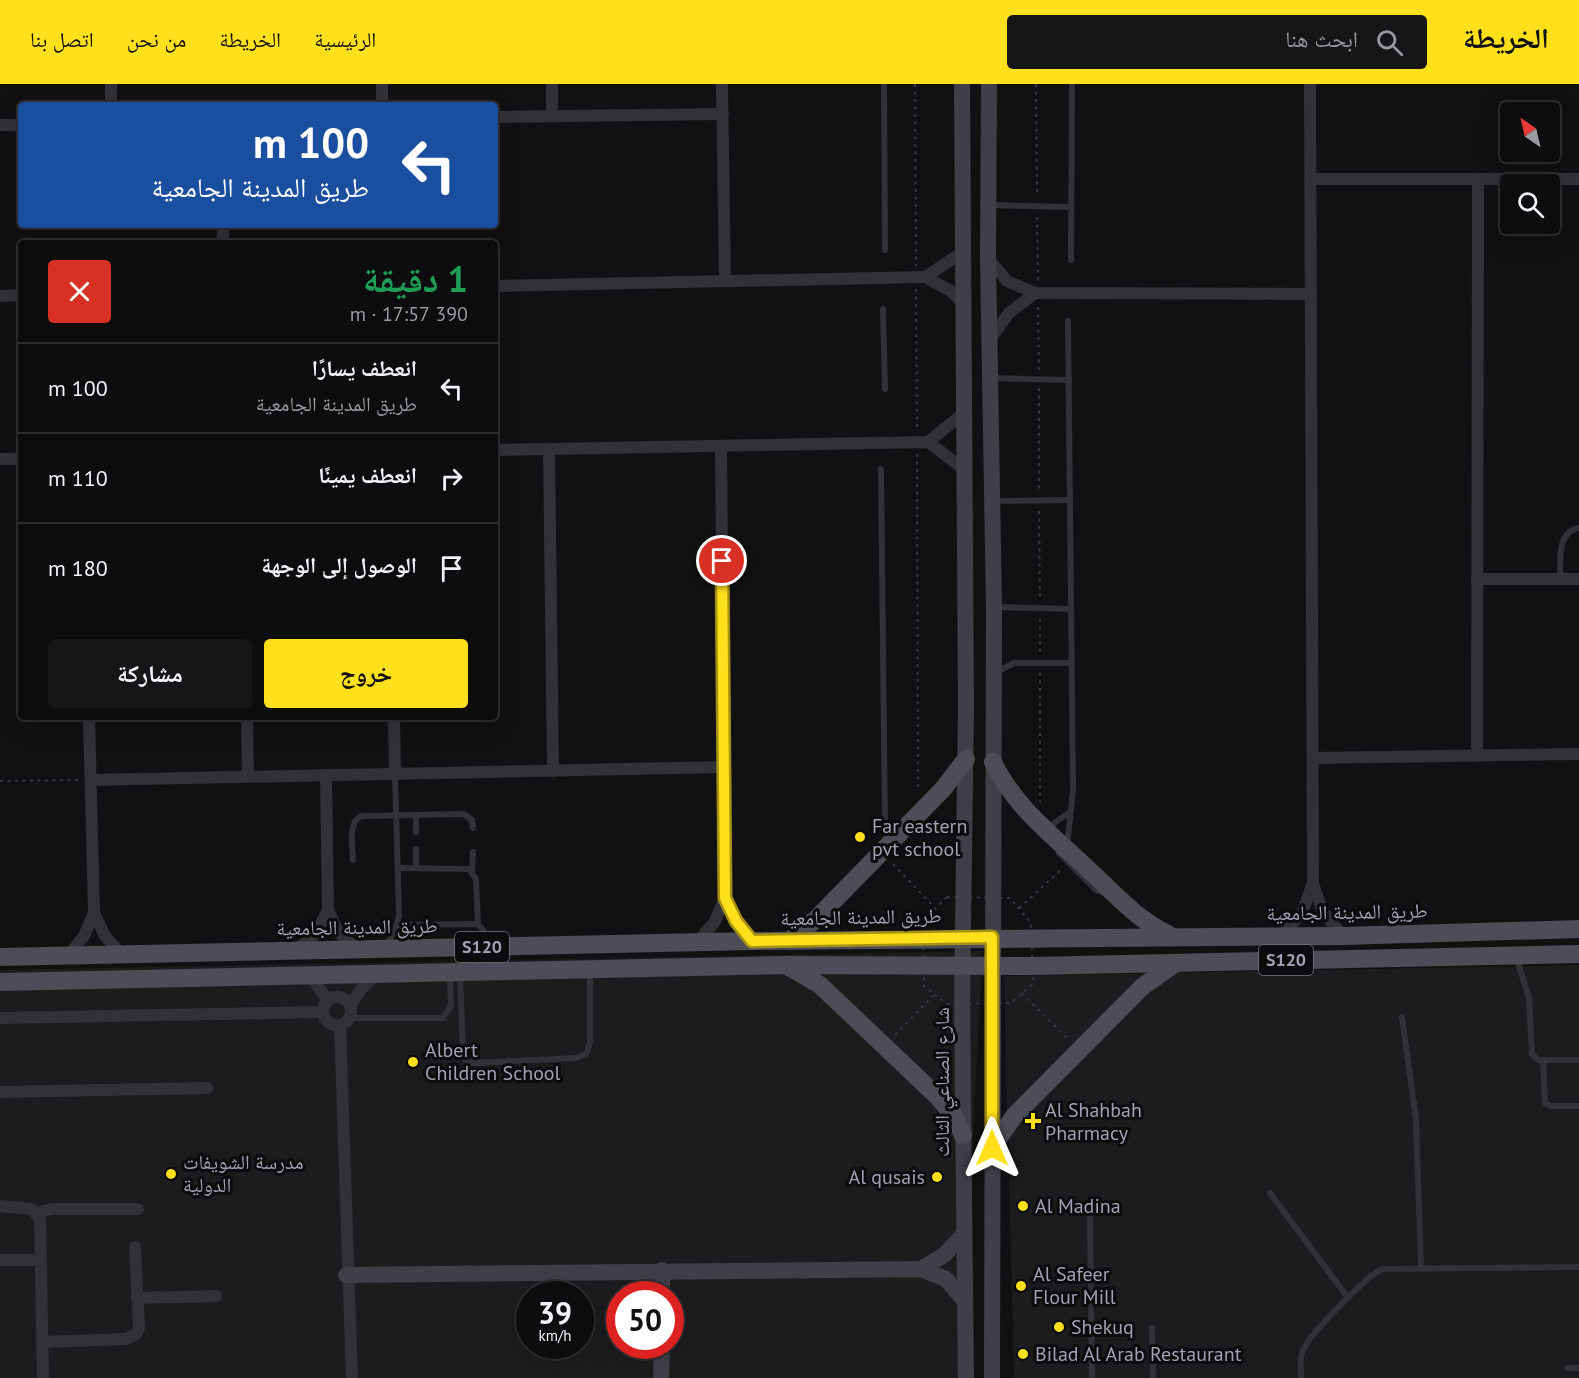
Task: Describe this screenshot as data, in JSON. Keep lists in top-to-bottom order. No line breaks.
{"streets":{"main road":["طريق المدينة الجامعية","S120","شارع الصناعي الثالث"]},"crossings":[["طريق المدينة الجامعية","شارع الصناعي الثالث"],["S120","شارع الصناعي الثالث"]],"places":{"other":["Far eastern pvt school","Albert Children School","مدرسة الشويفات الدولية","Al qusais","Al Madina","Al Safeer Flour Mill","Shekuq","Bilad Al Arab Restaurant"],"health":["Al Shahbah Pharmacy"]},"north":"top left","page":{"header":"الخريطة","search":"ابحث هنا","nav":["الرئيسية","الخريطة","من نحن","اتصل بنا"],"turn":["100 m","طريق المدينة الجامعية"],"heading":["1 دقيقة","390 m · 17:57"],"list":[{"name":"انعطف يسارًا","note":"طريق المدينة الجامعية","value":"100 m"},{"name":"انعطف يمينًا","value":"110 m"},{"name":"الوصول إلى الوجهة","value":"180 m"}],"buttons":["خروج","مشاركة"],"speed":"39 km/h","limit":"50"}}
